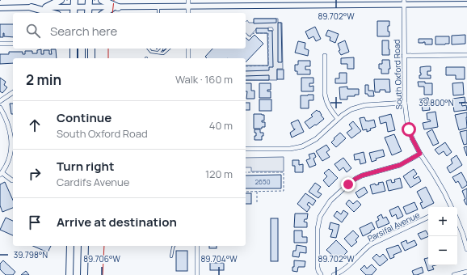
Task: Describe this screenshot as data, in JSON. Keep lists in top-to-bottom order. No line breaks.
{"streets":{"street":["South Oxford Road","Parsifal Avenue"]},"house_numbers":["2650"],"page":{"search":"Search here","heading":["2 min","Walk · 160 m"],"list":[["Continue","South Oxford Road","40 m"],["Turn right","Cardifs Avenue","120 m"],"Arrive at destination"],"map_buttons":["+","−"]},"coordinates":["89.702°W","39.800°N","39.798°N","89.706°W","89.704°W"]}
